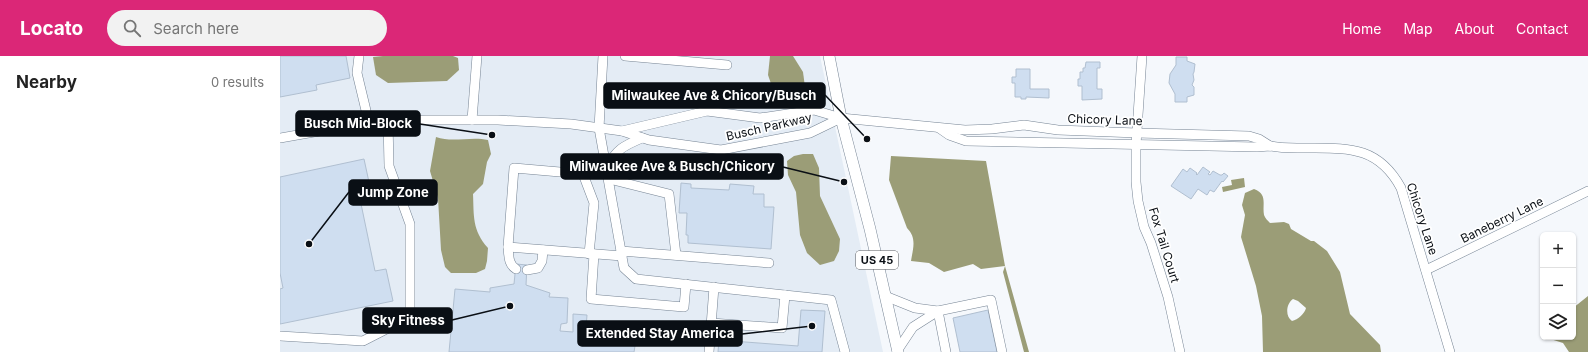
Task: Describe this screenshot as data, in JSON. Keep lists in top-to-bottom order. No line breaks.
{"streets":{"main road":["US 45"],"street":["Chicory Lane","Busch Parkway","Baneberry Lane","Fox Tail Court"]},"crossings":[["Chicory Lane","Busch Parkway"],["Chicory Lane","Baneberry Lane"],["Chicory Lane","Fox Tail Court"],["Chicory Lane","US 45"],["Busch Parkway","US 45"]],"places":["Busch Mid-Block","Milwaukee Ave & Chicory/Busch","Milwaukee Ave & Busch/Chicory","Jump Zone","Sky Fitness","Extended Stay America"],"page":{"header":"Locato","search":"Search here","nav":["Home","Map","About","Contact"],"heading":["Nearby","0 results"],"map_buttons":["+","−"]}}
